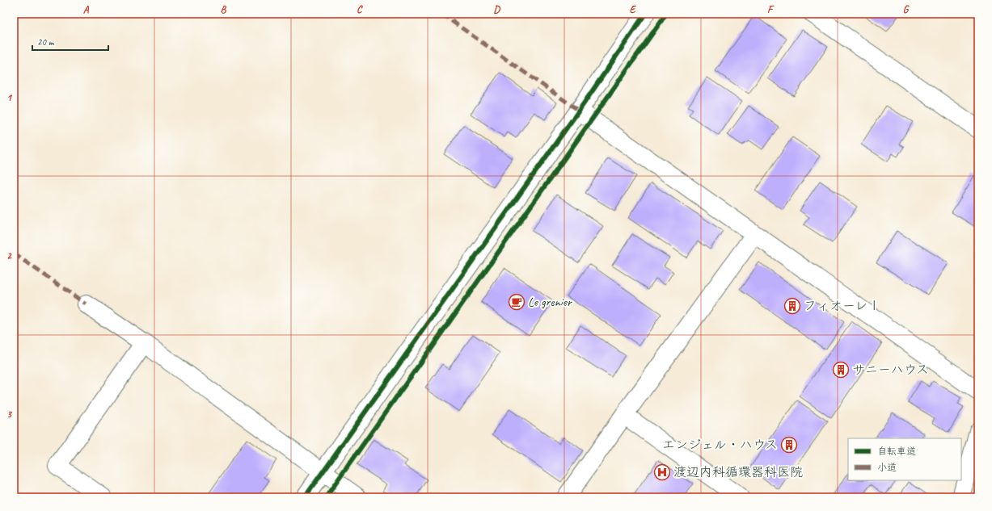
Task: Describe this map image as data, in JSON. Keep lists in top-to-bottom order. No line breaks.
{"places":{"cafe":["Le grenier"],"building":["フィオーレⅠ","サニーハウス","エンジェル・ハウス"],"hospital":["渡辺内科循環器科医院"]},"legend":["自転車道","小道"],"scale_bar":"20 m","grid":{"columns":["A","B","C","D","E","F","G"],"rows":["1","2","3"]}}
